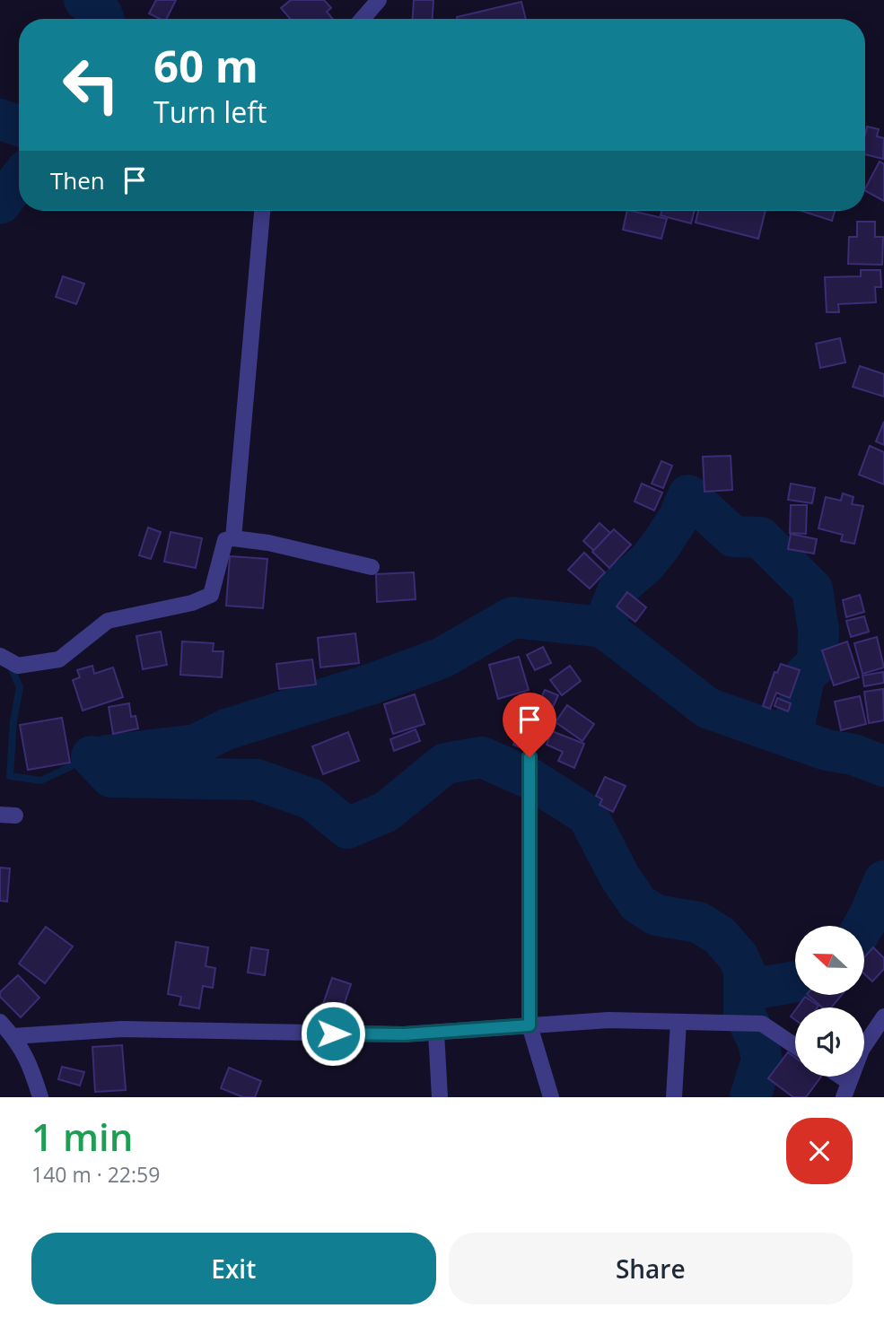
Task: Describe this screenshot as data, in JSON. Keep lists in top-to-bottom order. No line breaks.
{"north":"left","page":{"turn":["60 m","Turn left"],"then":"Then","heading":["1 min","140 m · 22:59"],"buttons":["Exit","Share"]}}
